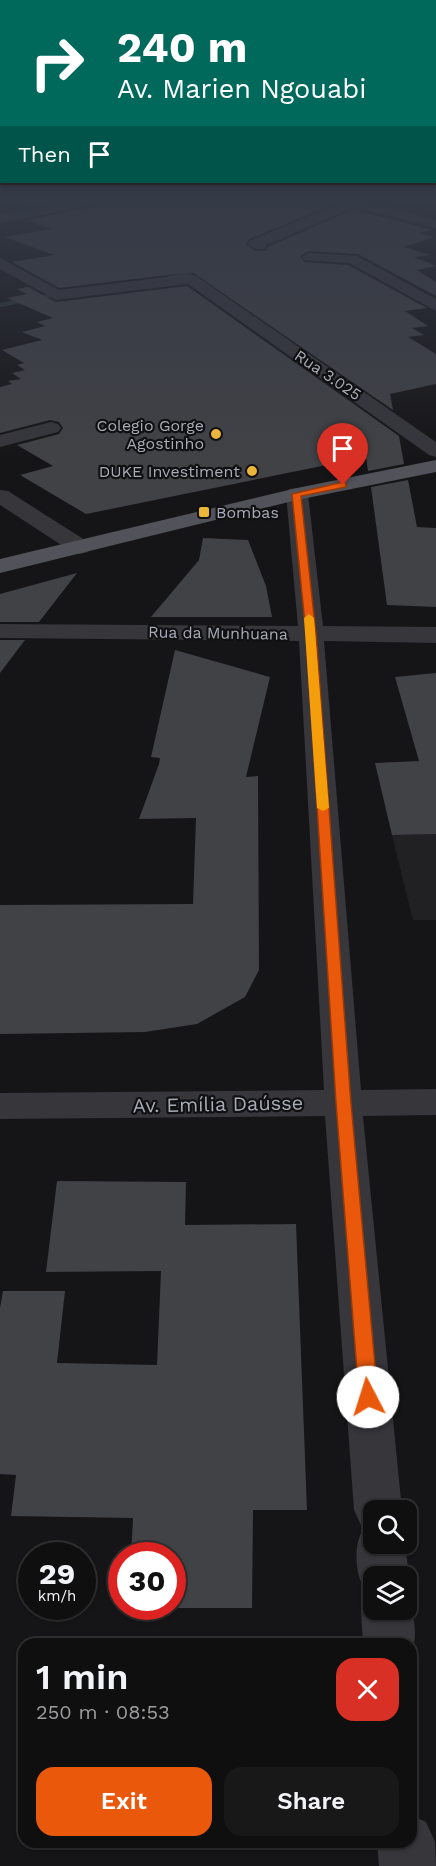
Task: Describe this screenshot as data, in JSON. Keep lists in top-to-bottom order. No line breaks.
{"streets":{"street":["Rua 3.025","Rua da Munhuana","Av. Emília Daússe"]},"places":{"other":["Colegio Gorge Agostinho","DUKE Investiment"],"transit":["Bombas"]},"page":{"turn":["240 m","Av. Marien Ngouabi"],"then":"Then","speed":"29 km/h","limit":"30","heading":["1 min","250 m · 08:53"],"buttons":["Exit","Share"]}}
